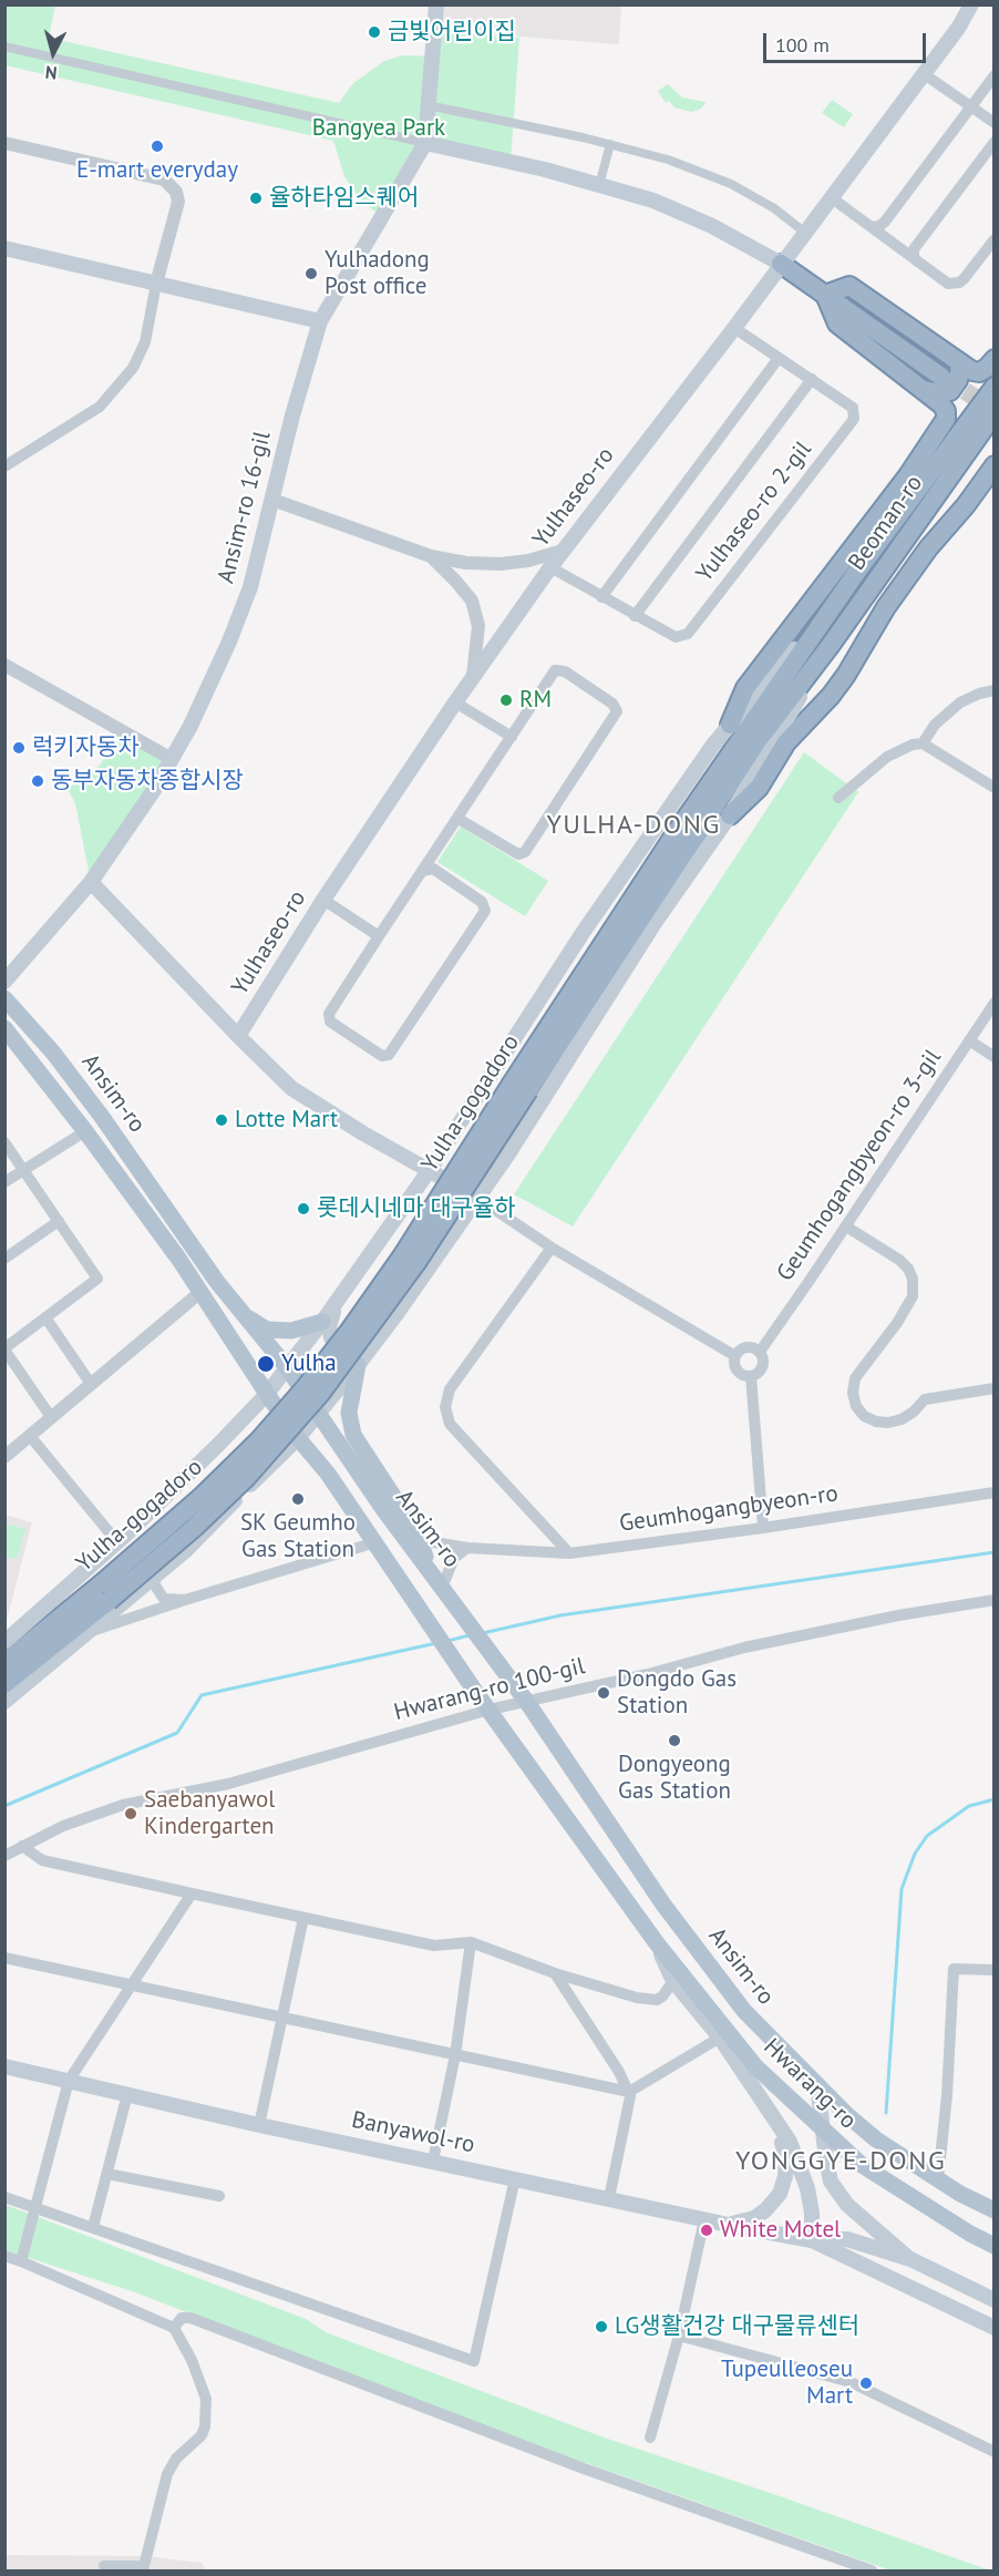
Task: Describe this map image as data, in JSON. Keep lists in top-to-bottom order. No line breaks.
{"streets":{"highway":["Beoman-ro","Yulha-gogadoro"],"main road":["Yulhaseo-ro","Ansim-ro 16-gil","Ansim-ro","Hwarang-ro","Banyawol-ro"],"street":["Yulhaseo-ro 2-gil","Geumhogangbyeon-ro 3-gil","Geumhogangbyeon-ro","Hwarang-ro 100-gil"]},"crossings":[["Yulhaseo-ro","Ansim-ro 16-gil"],["Yulhaseo-ro","Yulhaseo-ro 2-gil"],["Beoman-ro","Yulha-gogadoro"],["Ansim-ro","Hwarang-ro 100-gil"],["Ansim-ro","Hwarang-ro"]],"districts":["YULHA-DONG","YONGGYE-DONG"],"parks":["Bangyea Park"],"places":["금빛어린이집","E-mart everyday","율하타임스퀘어","Yulhadong Post office","RM","럭키자동차","동부자동차종합시장","Lotte Mart","롯데시네마 대구율하","Yulha","SK Geumho Gas Station","Dongdo Gas Station","Dongyeong Gas Station","Saebanyawol Kindergarten","White Motel","LG생활건강 대구물류센터","Tupeulleoseu Mart"],"scale_bar":"100 m","north":"bottom"}
